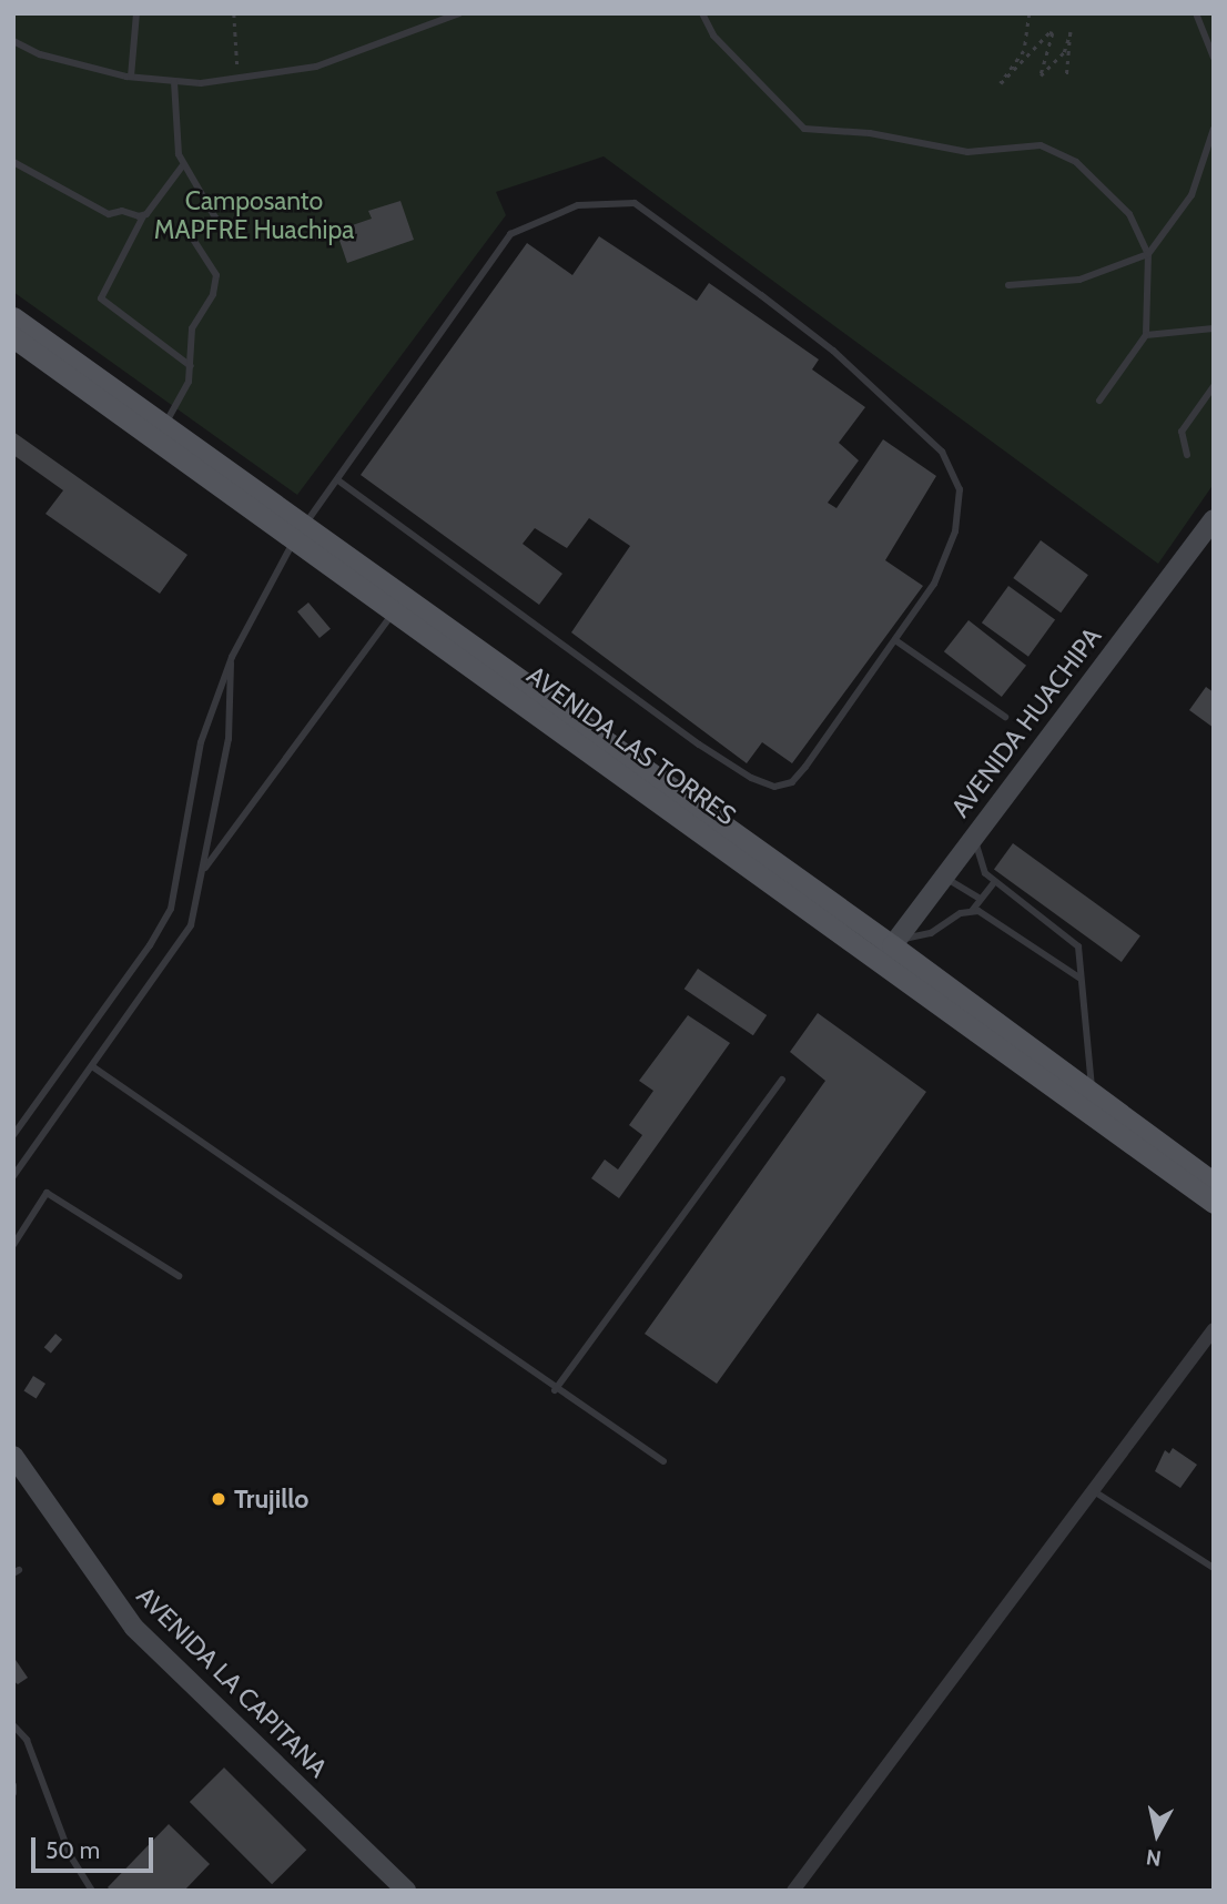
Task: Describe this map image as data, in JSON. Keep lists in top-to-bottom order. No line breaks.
{"streets":{"main road":["AVENIDA LAS TORRES"],"street":["AVENIDA HUACHIPA","AVENIDA LA CAPITANA"]},"crossings":[["AVENIDA HUACHIPA","AVENIDA LAS TORRES"]],"parks":["Camposanto MAPFRE Huachipa"],"places":["Trujillo"],"scale_bar":"50 m","north":"bottom"}
